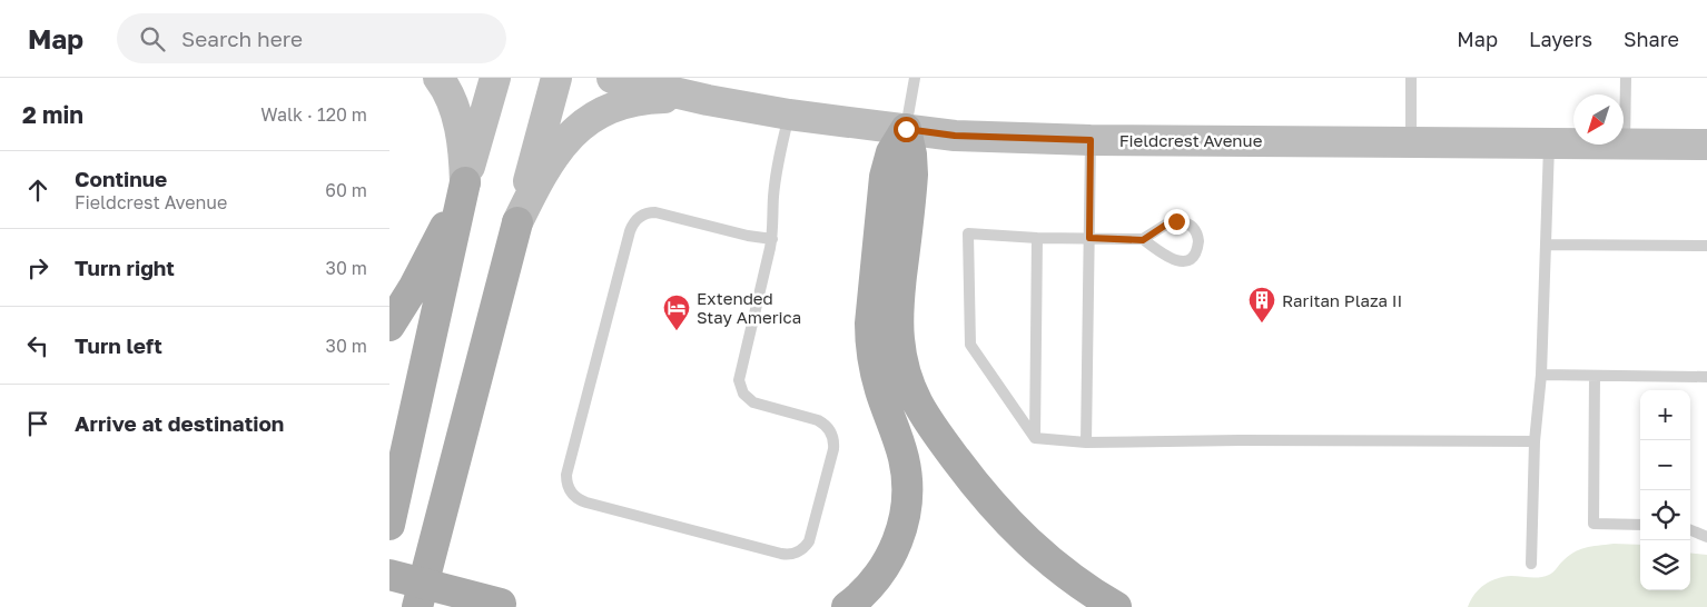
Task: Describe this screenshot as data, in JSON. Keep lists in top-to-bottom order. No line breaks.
{"streets":{"street":["Fieldcrest Avenue"]},"places":{"building":["Raritan Plaza II"],"hotel":["Extended Stay America"]},"north":"bottom left","page":{"header":"Map","search":"Search here","nav":["Map","Layers","Share"],"heading":["2 min","Walk · 120 m"],"list":[["Continue","Fieldcrest Avenue","60 m"],["Turn right","30 m"],["Turn left","30 m"],"Arrive at destination"],"map_buttons":["+","−"]}}
